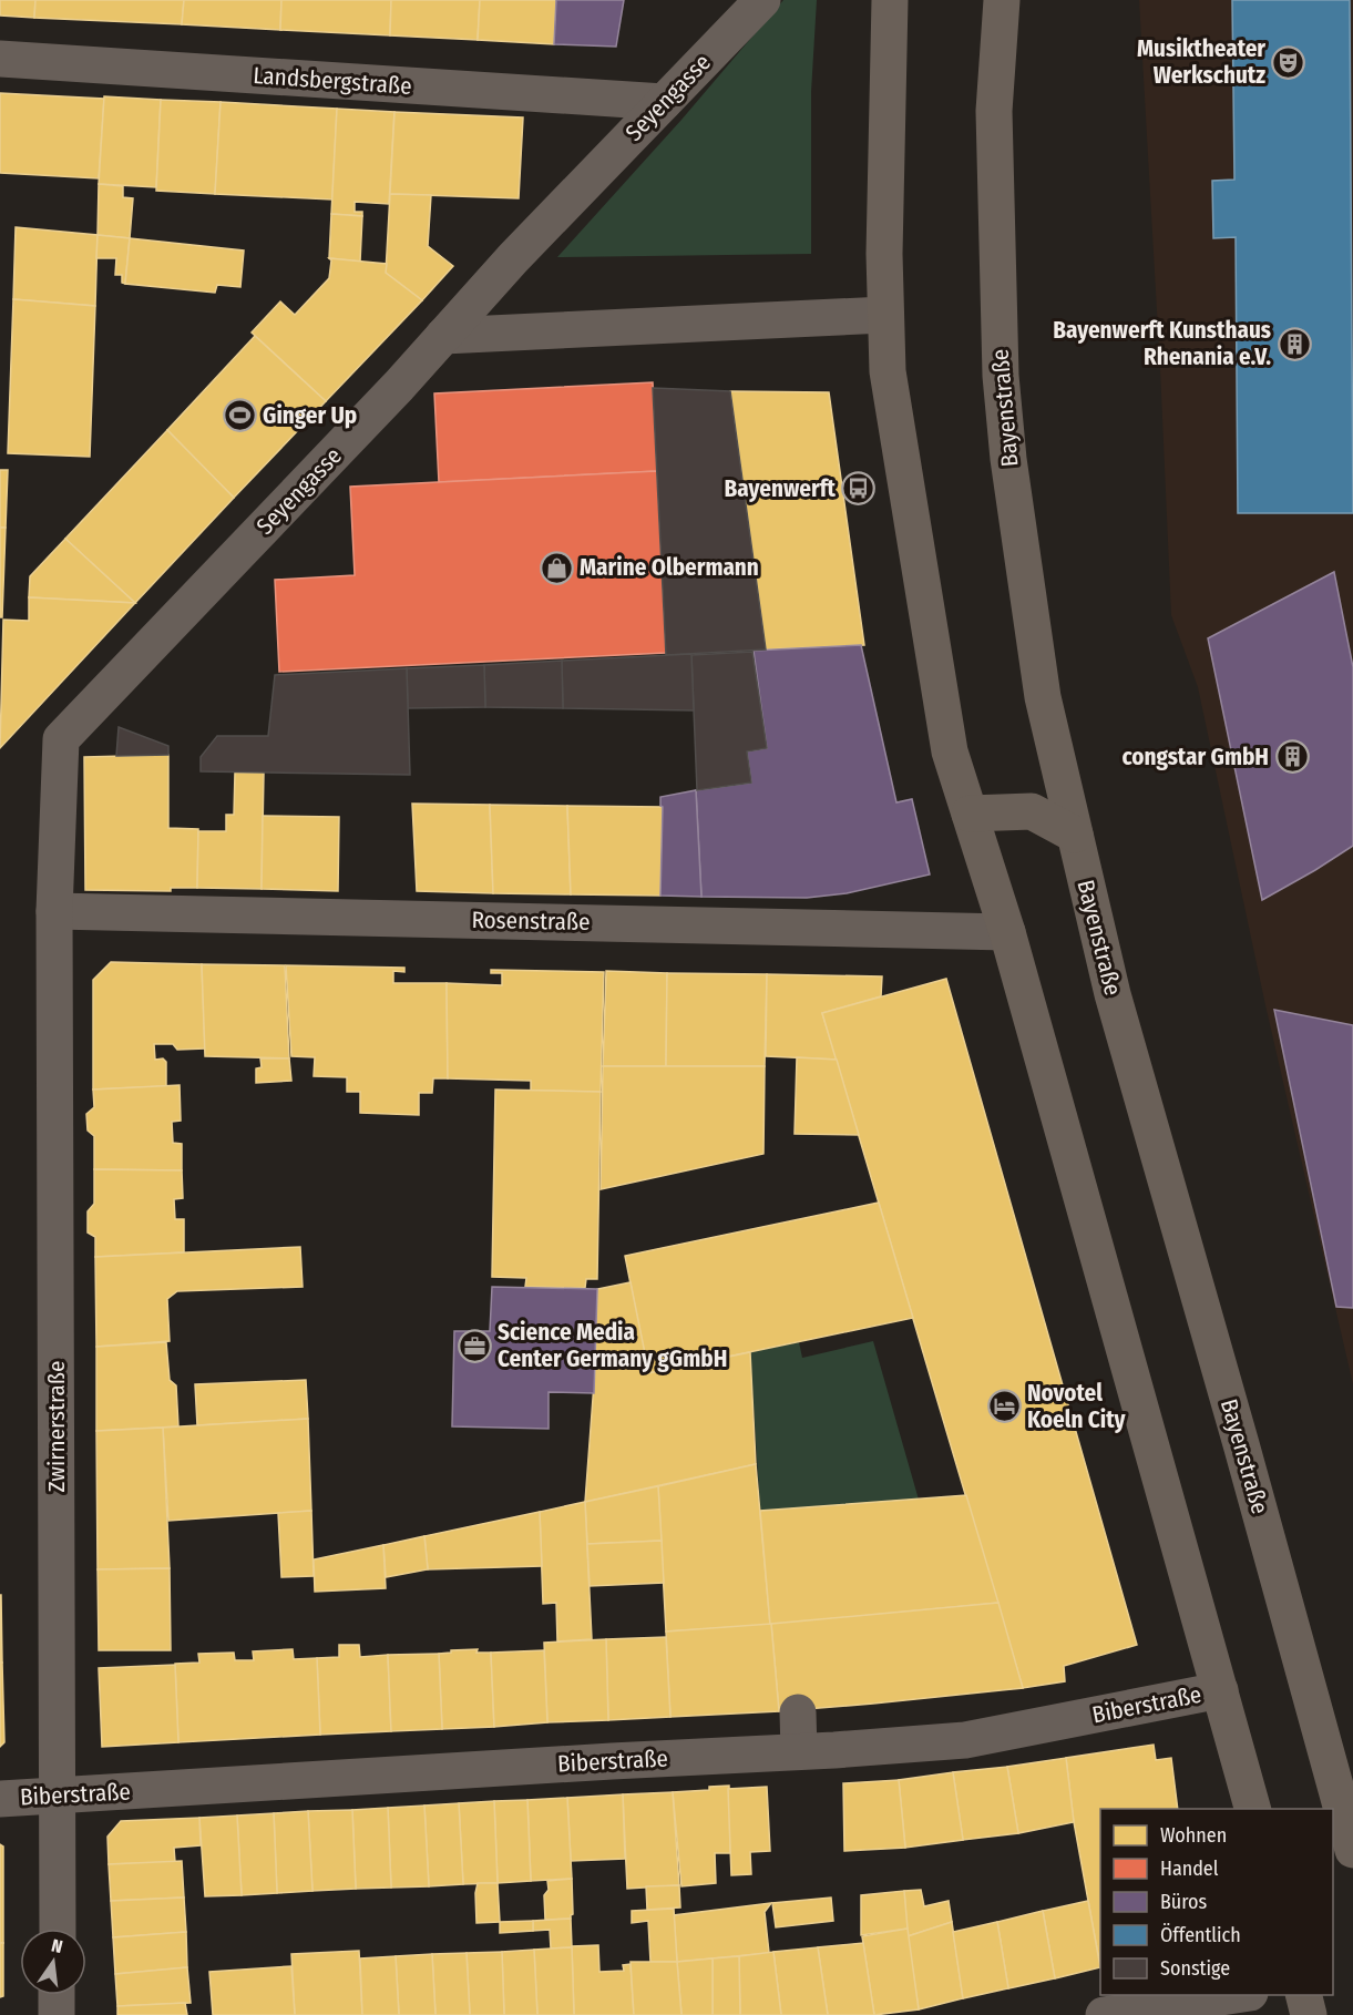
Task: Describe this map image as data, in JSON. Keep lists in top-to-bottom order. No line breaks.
{"streets":{"main road":["Bayenstraße"],"street":["Landsbergstraße","Seyengasse","Rosenstraße","Zwirnerstraße","Biberstraße"]},"crossings":[["Landsbergstraße","Seyengasse"],["Seyengasse","Rosenstraße"],["Seyengasse","Zwirnerstraße"],["Rosenstraße","Zwirnerstraße"],["Zwirnerstraße","Biberstraße"]],"places":{"theatre":["Musiktheater Werkschutz"],"building":["Bayenwerft Kunsthaus Rhenania e.V.","congstar GmbH"],"sports":["Ginger Up"],"bus stop":["Bayenwerft"],"shop":["Marine Olbermann"],"office":["Science Media Center Germany gGmbH"],"hotel":["Novotel Koeln City"]},"legend":["Wohnen","Handel","Büros","Öffentlich","Sonstige"],"north":"top"}
